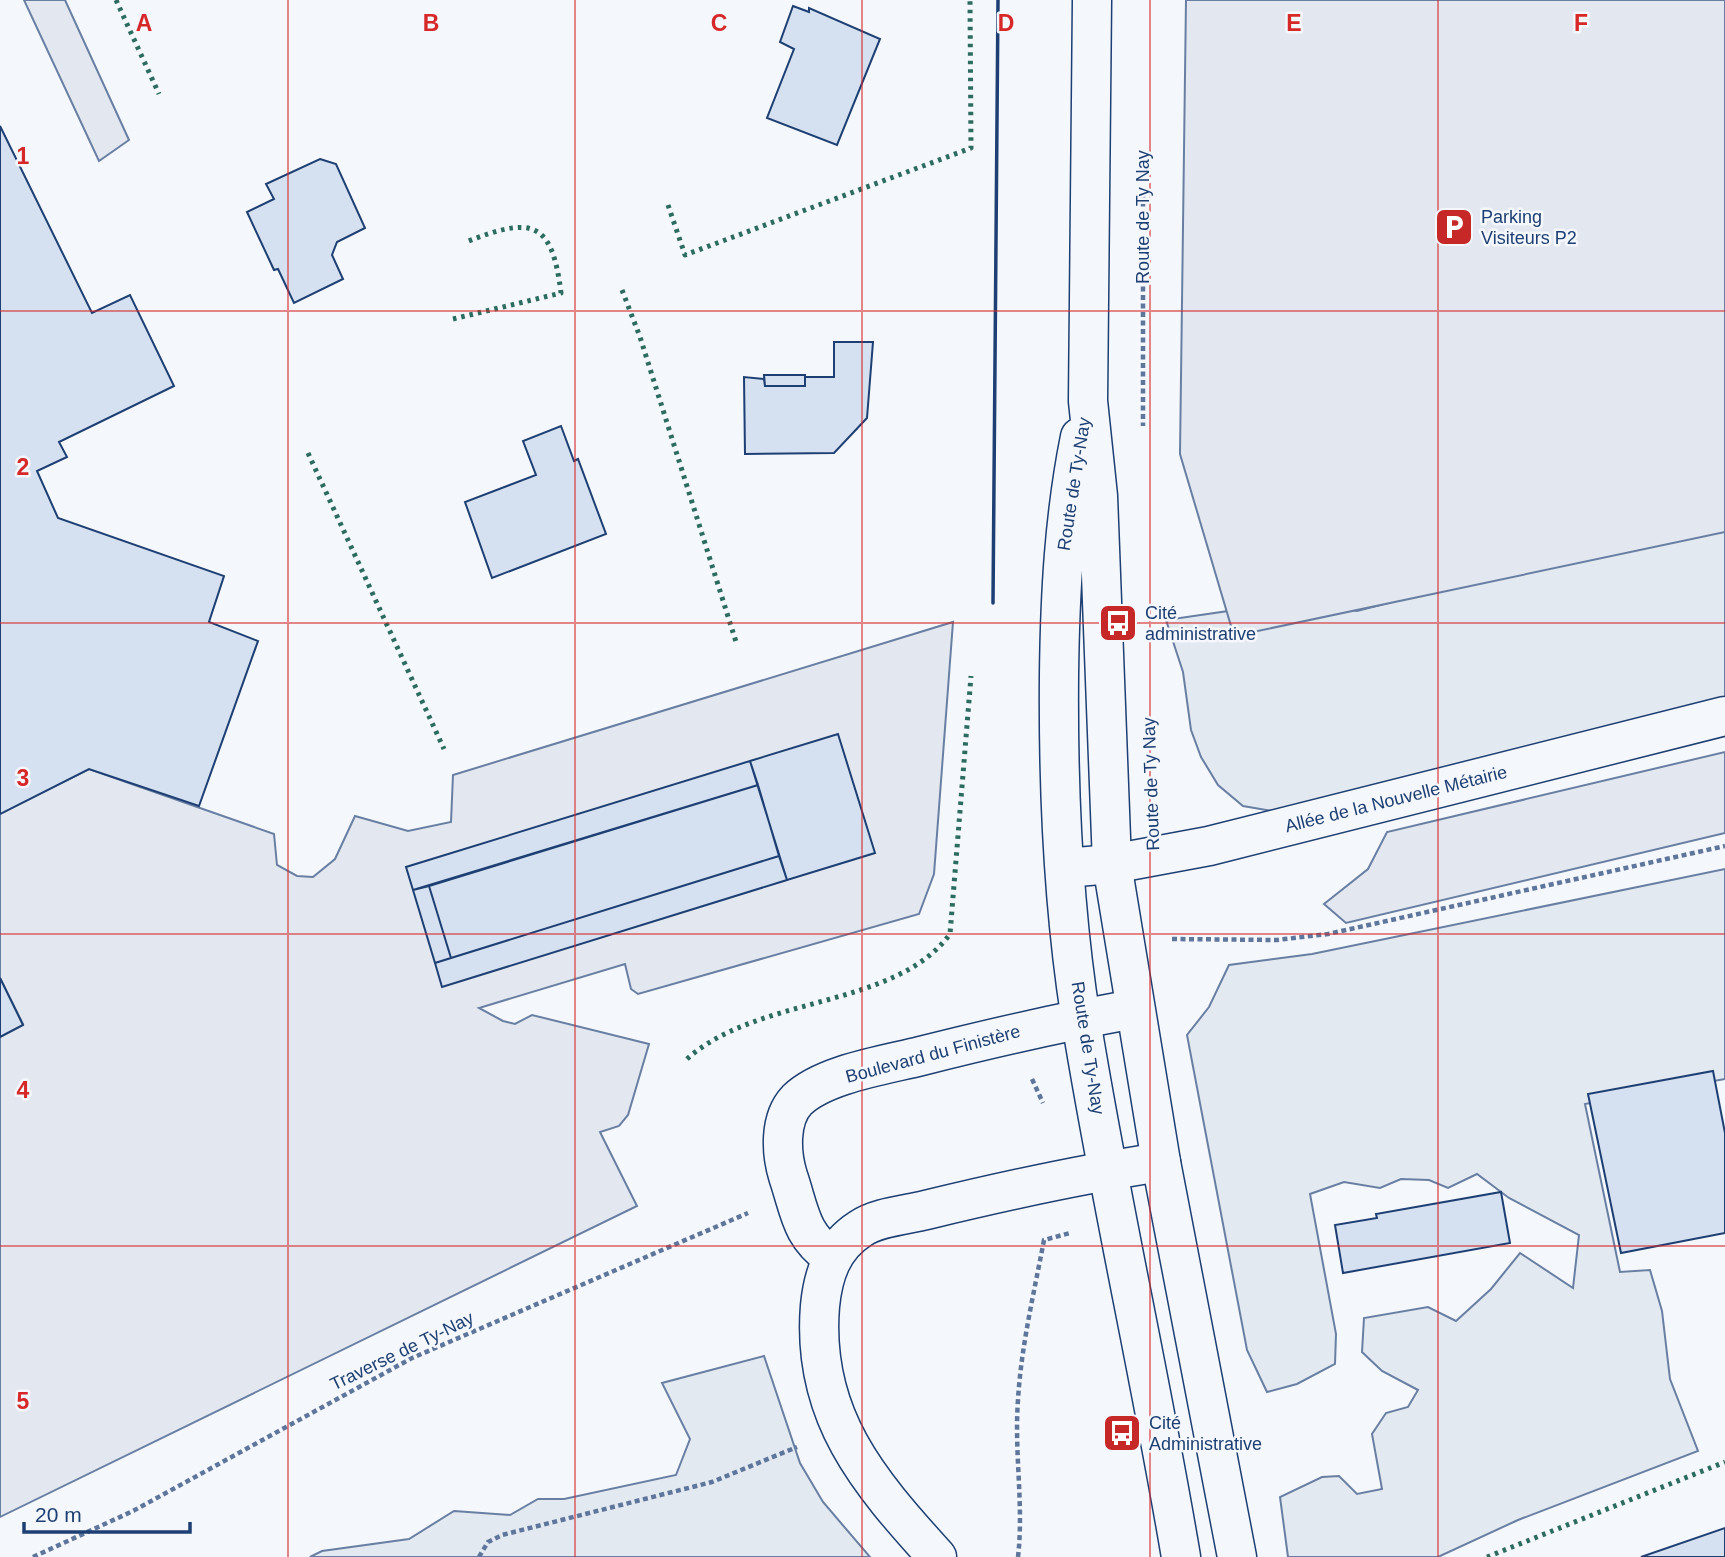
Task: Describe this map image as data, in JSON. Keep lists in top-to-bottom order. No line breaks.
{"streets":{"main road":["Route de Ty-Nay","Allée de la Nouvelle Métairie","Boulevard du Finistère"],"path":["Route de Ty Nay","Traverse de Ty-Nay"]},"crossings":[["Route de Ty Nay","Allée de la Nouvelle Métairie"],["Route de Ty-Nay","Allée de la Nouvelle Métairie"],["Route de Ty-Nay","Boulevard du Finistère"],["Boulevard du Finistère","Traverse de Ty-Nay"]],"places":{"parking":["Parking Visiteurs P2"],"bus stop":["Cité administrative","Cité Administrative"]},"scale_bar":"20 m","grid":{"columns":["A","B","C","D","E","F"],"rows":["1","2","3","4","5"]}}
